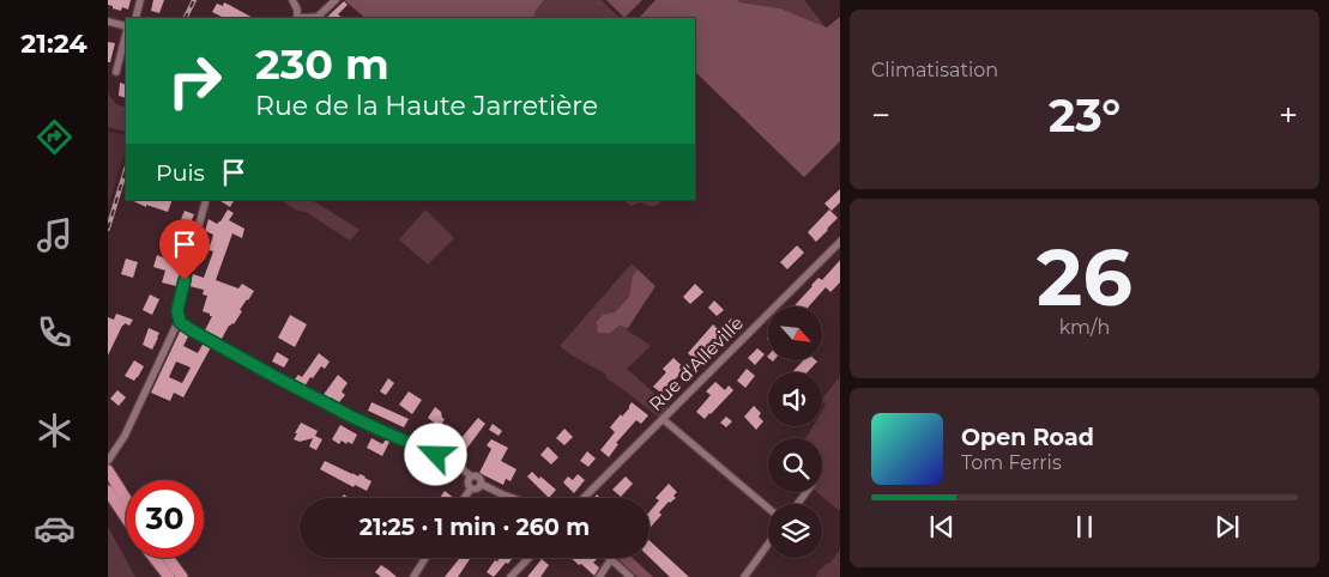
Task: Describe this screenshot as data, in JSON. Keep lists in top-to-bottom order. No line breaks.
{"streets":{"street":["Rue d'Alleville"]},"north":"bottom right","page":{"tabs":"21:24","tile":["Climatisation",["26","km/h"]],"turn":["230 m","Rue de la Haute Jarretière"],"heat":["−","23°","+"],"then":"Puis","song":["Open Road","Tom Ferris"],"limit":"30","trip":"21:25 · 1 min · 260 m"}}
